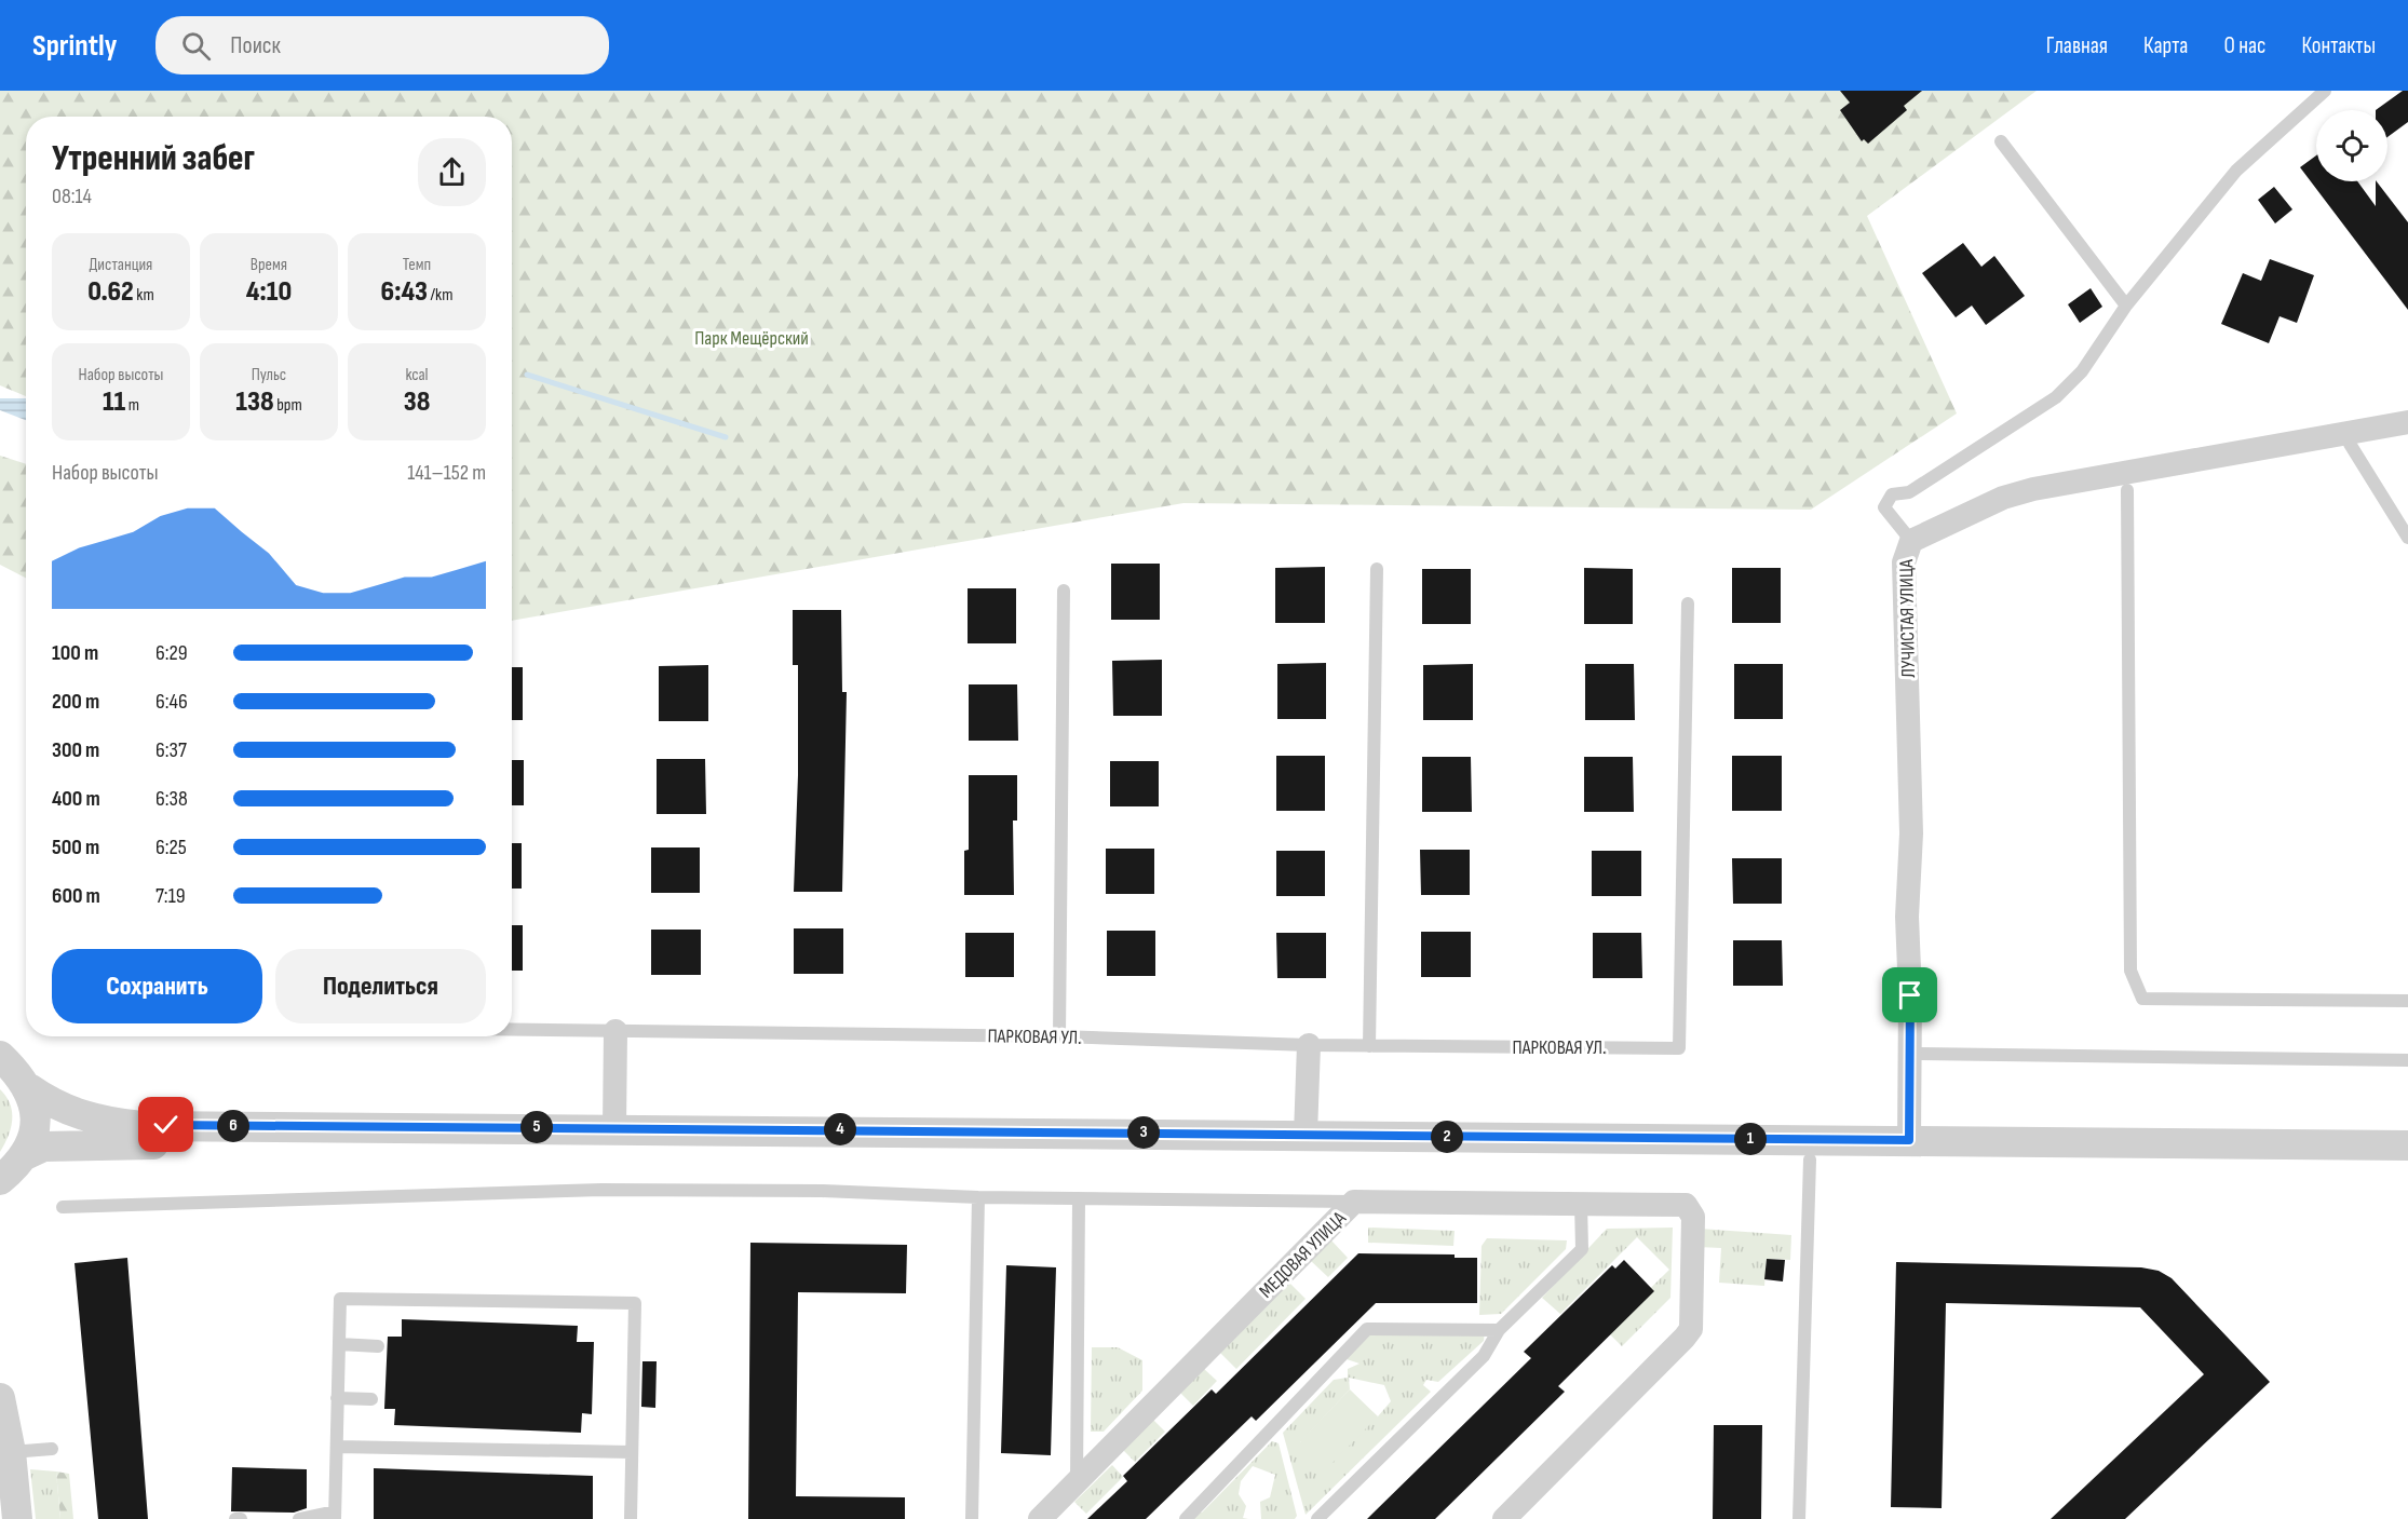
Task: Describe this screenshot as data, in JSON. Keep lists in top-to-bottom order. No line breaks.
{"streets":{"street":["ЛУЧИСТАЯ УЛИЦА","МЕДОВАЯ УЛИЦА"],"lane":["ПАРКОВАЯ УЛ."]},"parks":["Парк Мещёрский"],"page":{"header":"Sprintly","search":"Поиск","nav":["Главная","Карта","О нас","Контакты"],"heading":["Утренний забег","08:14"],"stats":[["Дистанция","0.62 km"],["Время","4:10"],["Темп","6:43 /km"],["Набор высоты","11 m"],["Пульс","138 bpm"],["kcal","38"]],"chart":["Набор высоты","141–152 m"],"list":[{"name":"100 m","note":"6:29"},{"name":"200 m","note":"6:46"},{"name":"300 m","note":"6:37"},{"name":"400 m","note":"6:38"},{"name":"500 m","note":"6:25"},{"name":"600 m","note":"7:19"}],"buttons":["Сохранить","Поделиться"],"pins":["6","5","4","3","2","1"]}}
